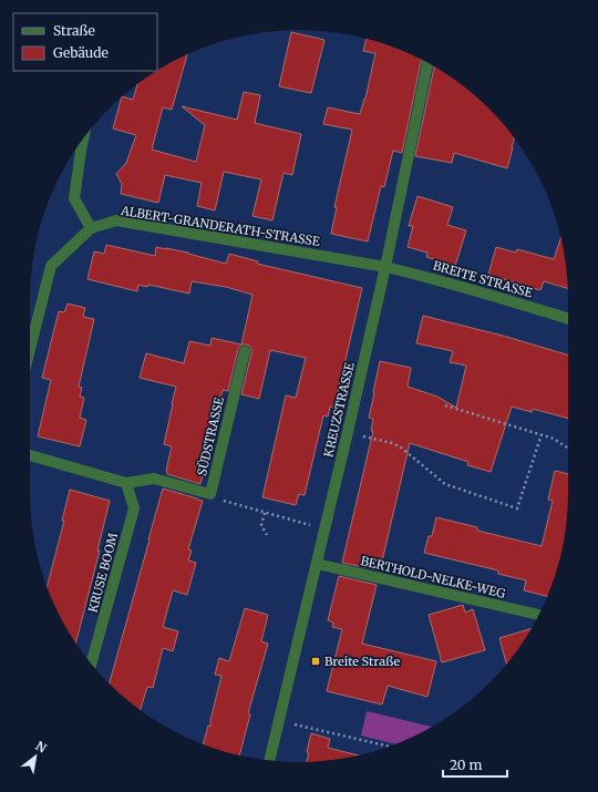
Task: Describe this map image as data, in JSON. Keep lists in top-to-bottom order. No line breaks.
{"streets":{"street":["ALBERT-GRANDERATH-STRASSE","BREITE STRASSE","KREUZSTRASSE","SÜDSTRASSE","KRUSE BOOM","BERTHOLD-NELKE-WEG"]},"crossings":[["ALBERT-GRANDERATH-STRASSE","BREITE STRASSE"],["ALBERT-GRANDERATH-STRASSE","KREUZSTRASSE"],["BREITE STRASSE","KREUZSTRASSE"],["KREUZSTRASSE","BERTHOLD-NELKE-WEG"],["SÜDSTRASSE","KRUSE BOOM"]],"places":{"transit":["Breite Straße"]},"legend":["Straße","Gebäude"],"scale_bar":"20 m","north":"top right"}
